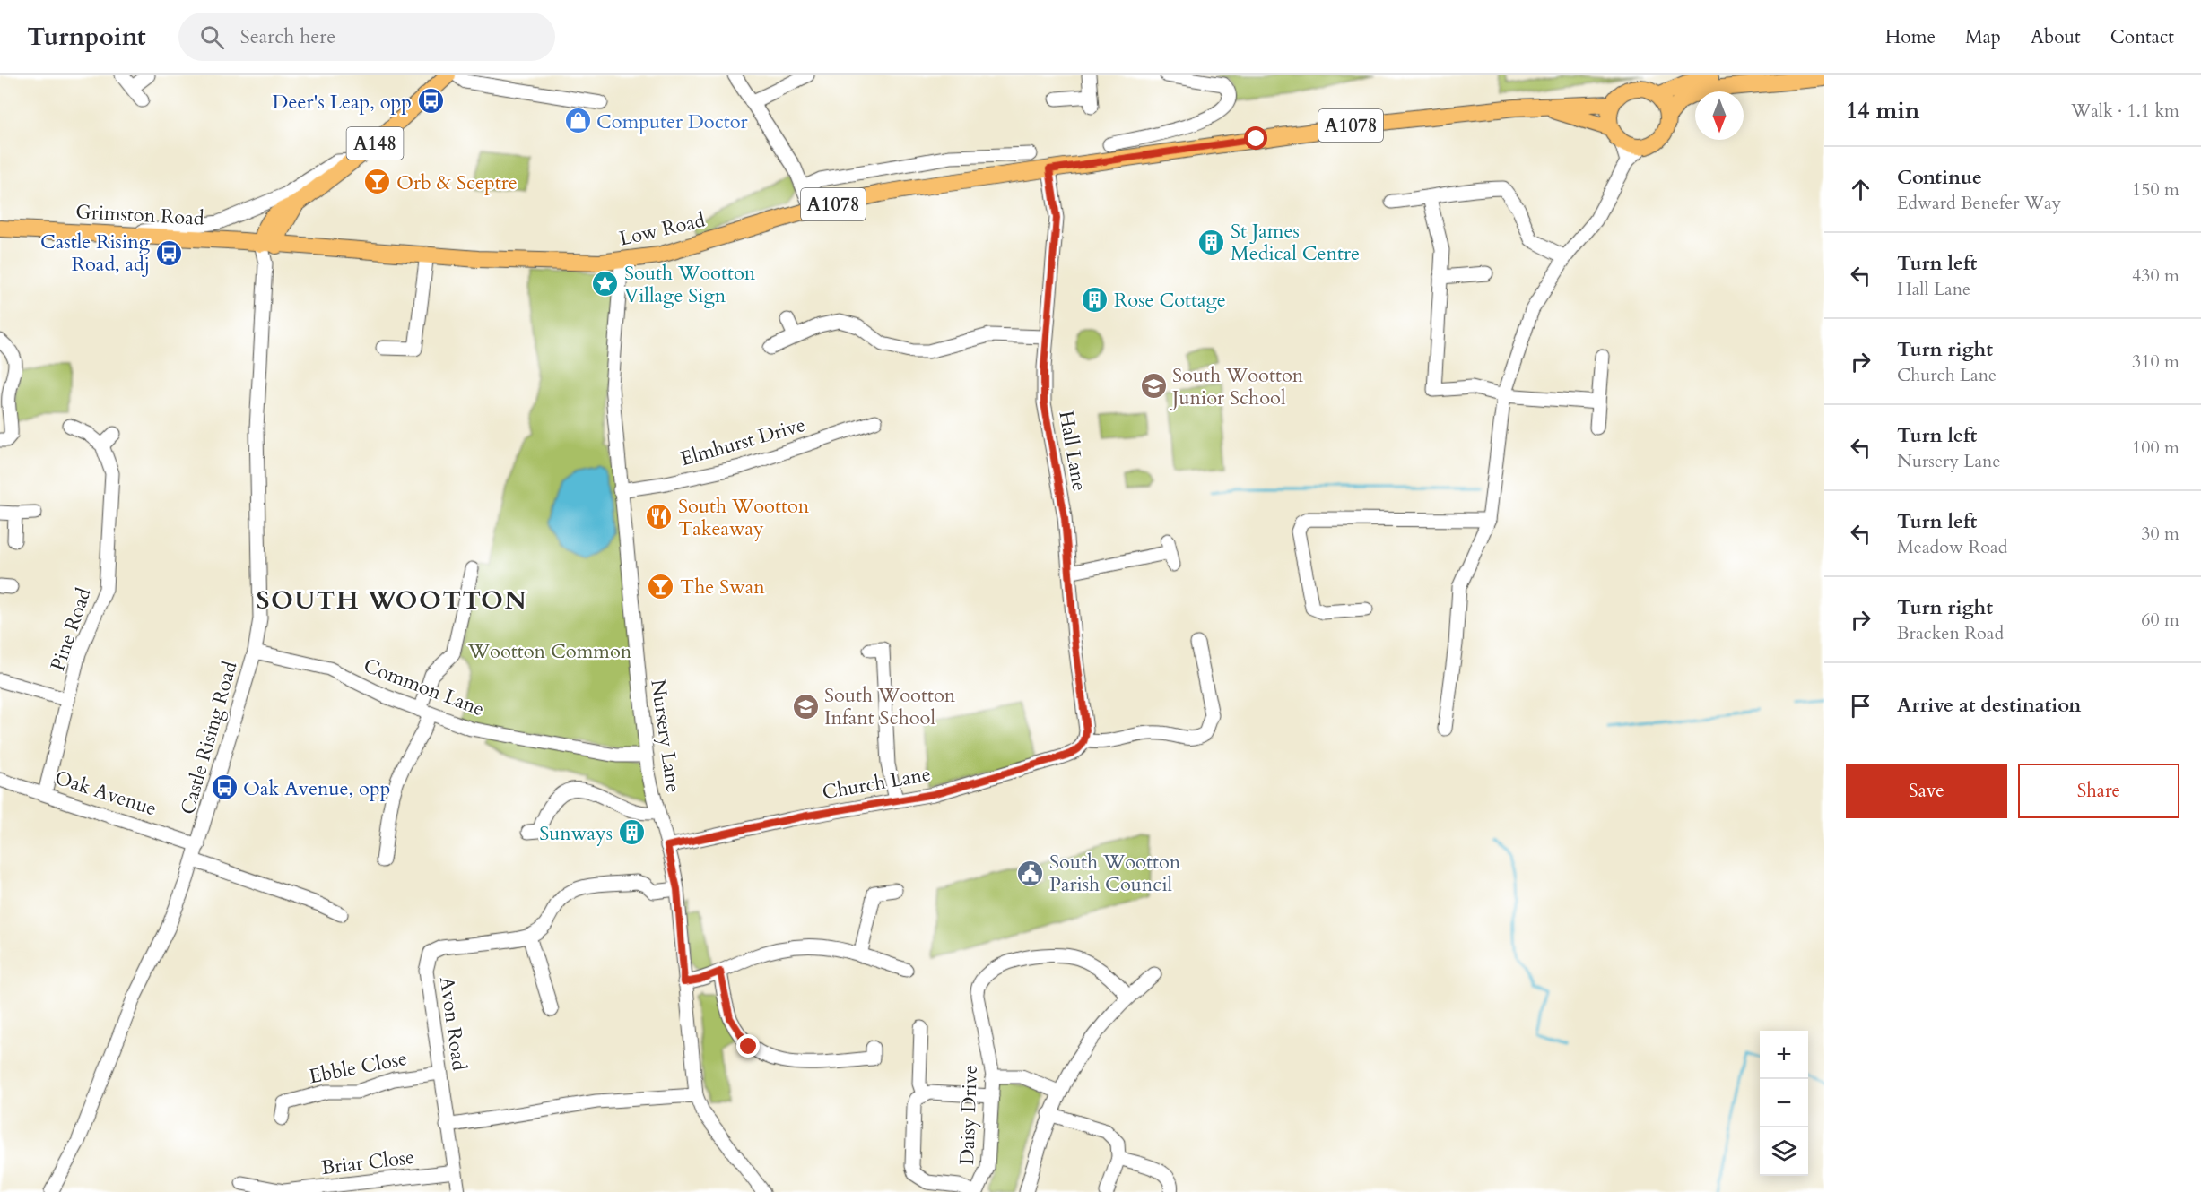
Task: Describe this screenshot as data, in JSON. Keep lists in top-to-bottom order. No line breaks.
{"streets":{"main road":["A1078","A148","Grimston Road","Low Road"],"street":["Elmhurst Drive","Hall Lane","Pine Road","Common Lane","Nursery Lane","Castle Rising Road","Church Lane","Oak Avenue","Avon Road","Ebble Close","Daisy Drive","Briar Close"]},"crossings":[["A1078","Low Road"],["A1078","Hall Lane"],["A148","Grimston Road"],["A148","Low Road"],["A148","Castle Rising Road"],["Grimston Road","Low Road"],["Grimston Road","Castle Rising Road"],["Low Road","Hall Lane"],["Low Road","Nursery Lane"],["Low Road","Castle Rising Road"],["Elmhurst Drive","Nursery Lane"],["Hall Lane","Church Lane"],["Pine Road","Oak Avenue"],["Common Lane","Nursery Lane"],["Common Lane","Castle Rising Road"],["Nursery Lane","Church Lane"],["Castle Rising Road","Oak Avenue"],["Avon Road","Ebble Close"],["Avon Road","Briar Close"]],"districts":["SOUTH WOOTTON"],"parks":["Wootton Common"],"places":{"bus stop":["Deer's Leap, opp","Castle Rising Road, adj","Oak Avenue, opp"],"shop":["Computer Doctor"],"bar":["Orb & Sceptre","The Swan"],"building":["St James Medical Centre","Rose Cottage","Sunways"],"place":["South Wootton Village Sign"],"school or university":["South Wootton Junior School","South Wootton Infant School"],"restaurant":["South Wootton Takeaway"],"public building":["South Wootton Parish Council"]},"north":"bottom","page":{"header":"Turnpoint","search":"Search here","nav":["Home","Map","About","Contact"],"heading":["14 min","Walk · 1.1 km"],"list":[["Continue","Edward Benefer Way","150 m"],["Turn left","Hall Lane","430 m"],["Turn right","Church Lane","310 m"],["Turn left","Nursery Lane","100 m"],["Turn left","Meadow Road","30 m"],["Turn right","Bracken Road","60 m"],"Arrive at destination"],"buttons":["Save","Share"],"map_buttons":["+","−"]}}
